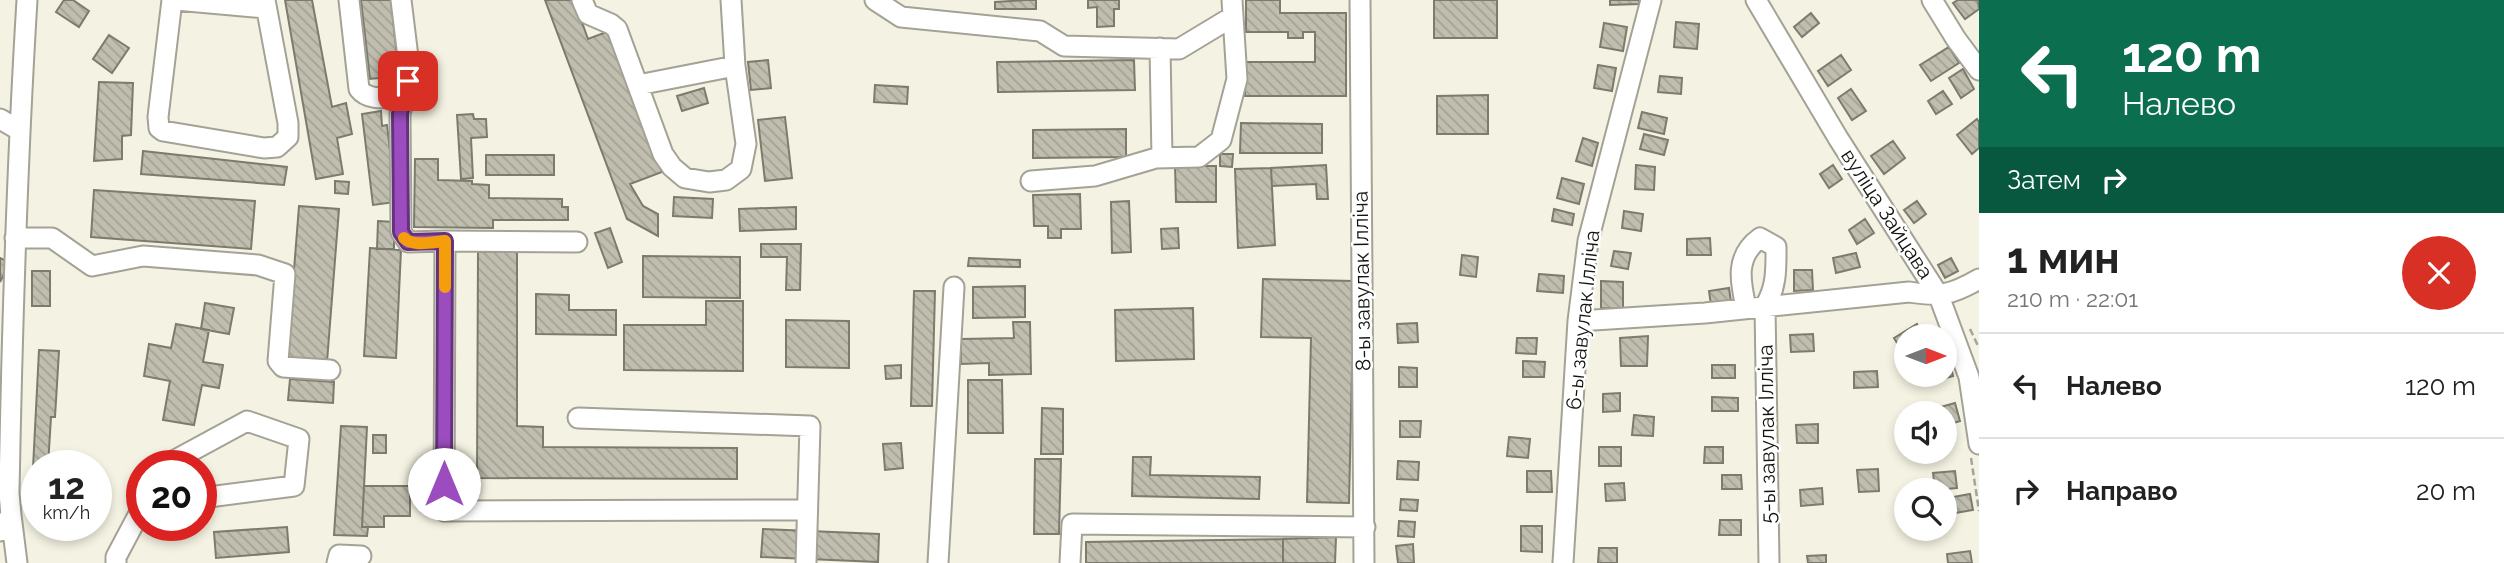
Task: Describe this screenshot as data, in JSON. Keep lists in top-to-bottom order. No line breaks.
{"streets":{"street":["вуліца Зайцава","8-ы завулак Ілліча","6-ы завулак Ілліча","5-ы завулак Ілліча"]},"north":"right","page":{"turn":["120 m","Налево"],"then":"Затем","heading":["1 мин","210 m · 22:01"],"list":[{"name":"Налево","value":"120 m"},{"name":"Направо","value":"20 m"}],"speed":"12 km/h","limit":"20"}}
